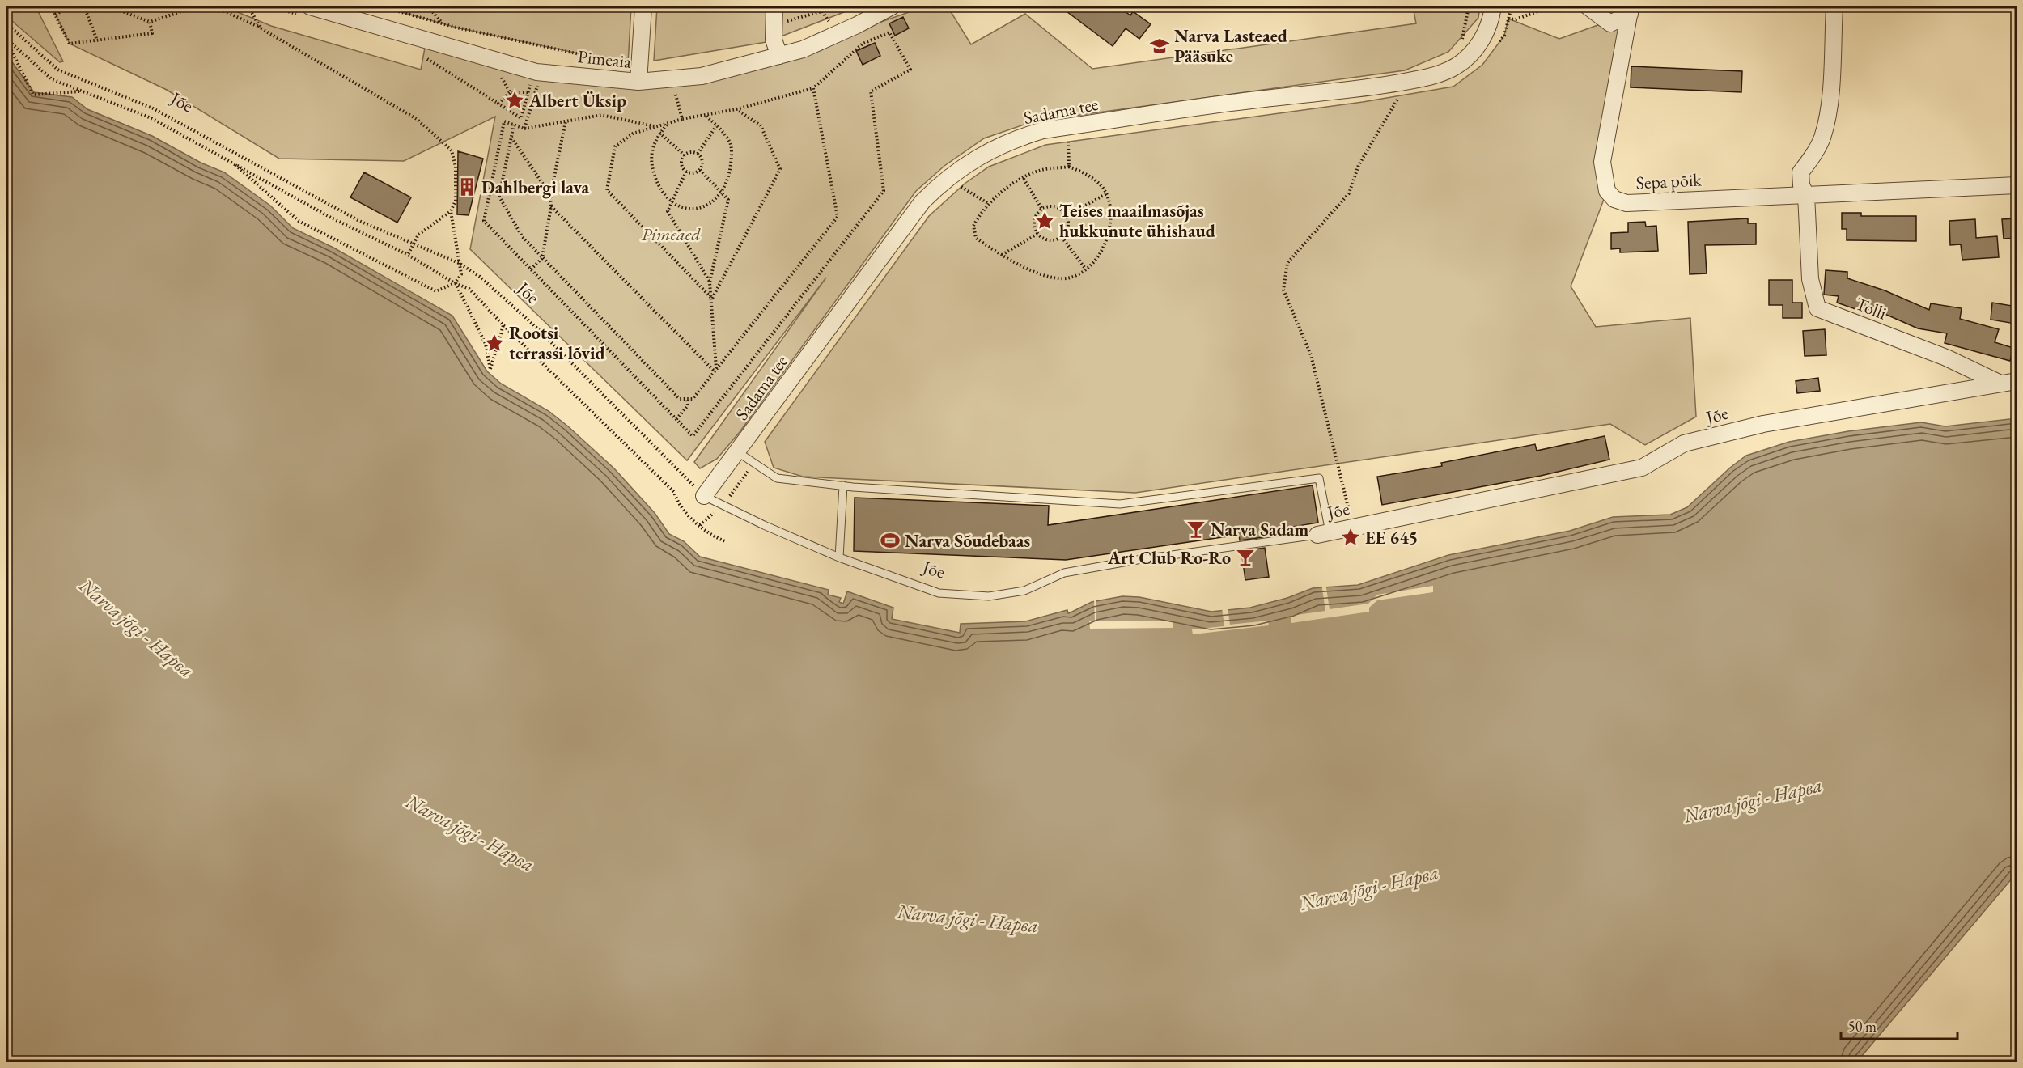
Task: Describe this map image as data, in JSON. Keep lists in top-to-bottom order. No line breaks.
{"streets":{"street":["Pimeaia","Jõe","Sadama tee","Sepa põik","Tolli"]},"crossings":[["Jõe","Sadama tee"],["Jõe","Tolli"],["Sepa põik","Tolli"]],"water":["Narva jõgi - Нарва"],"parks":["Pimeaed"],"places":{"school or university":["Narva Lasteaed Pääsuke"],"place":["Albert Üksip","Teises maailmasõjas hukkunute ühishaud","Rootsi terrassi lõvid","EE 645"],"building":["Dahlbergi lava"],"bar":["Narva Sadam","Art Club Ro-Ro"],"sports":["Narva Sõudebaas"]},"scale_bar":"50 m"}
